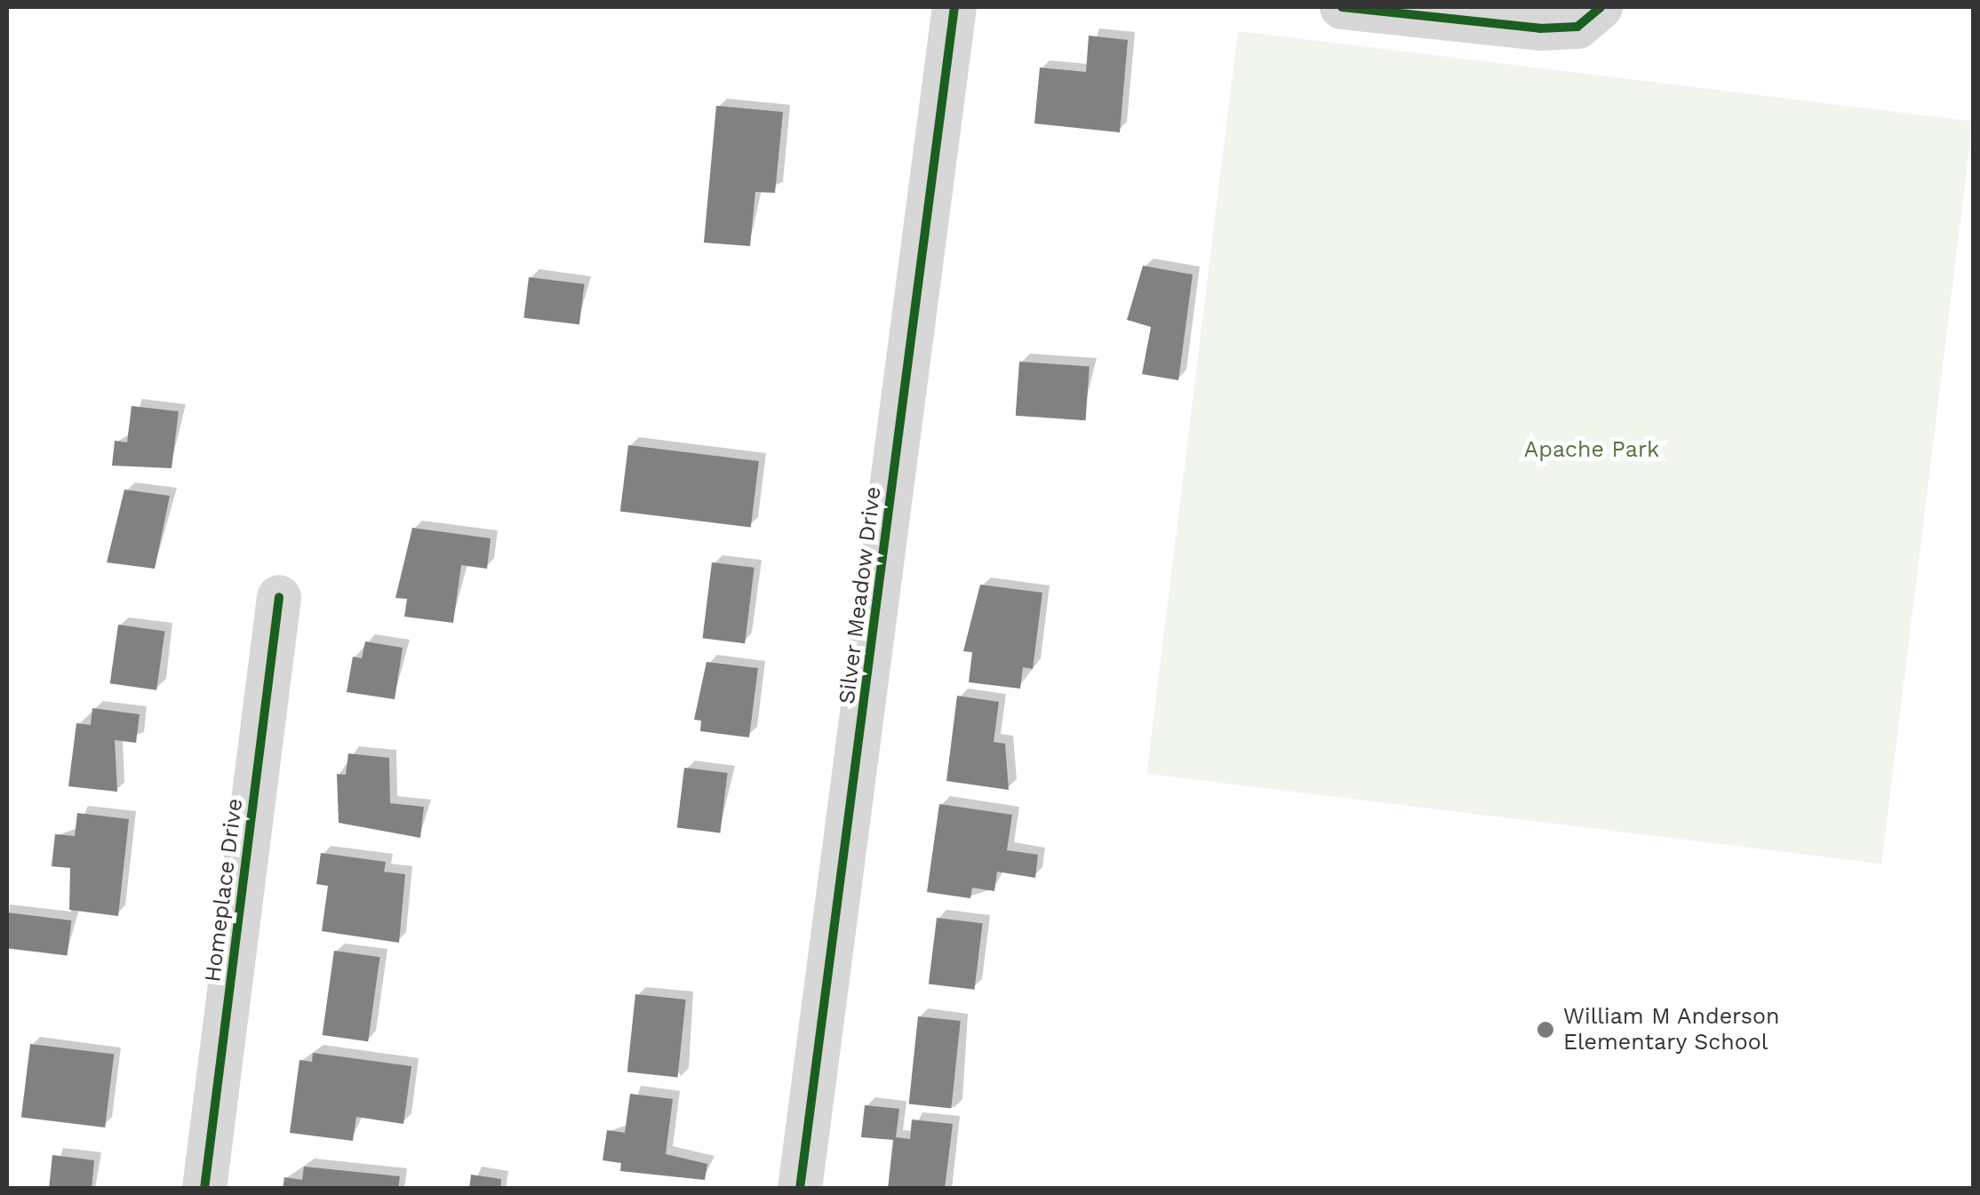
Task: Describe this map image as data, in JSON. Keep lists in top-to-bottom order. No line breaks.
{"streets":{"street":["Silver Meadow Drive","Homeplace Drive"]},"parks":["Apache Park"],"places":["William M Anderson Elementary School"]}
